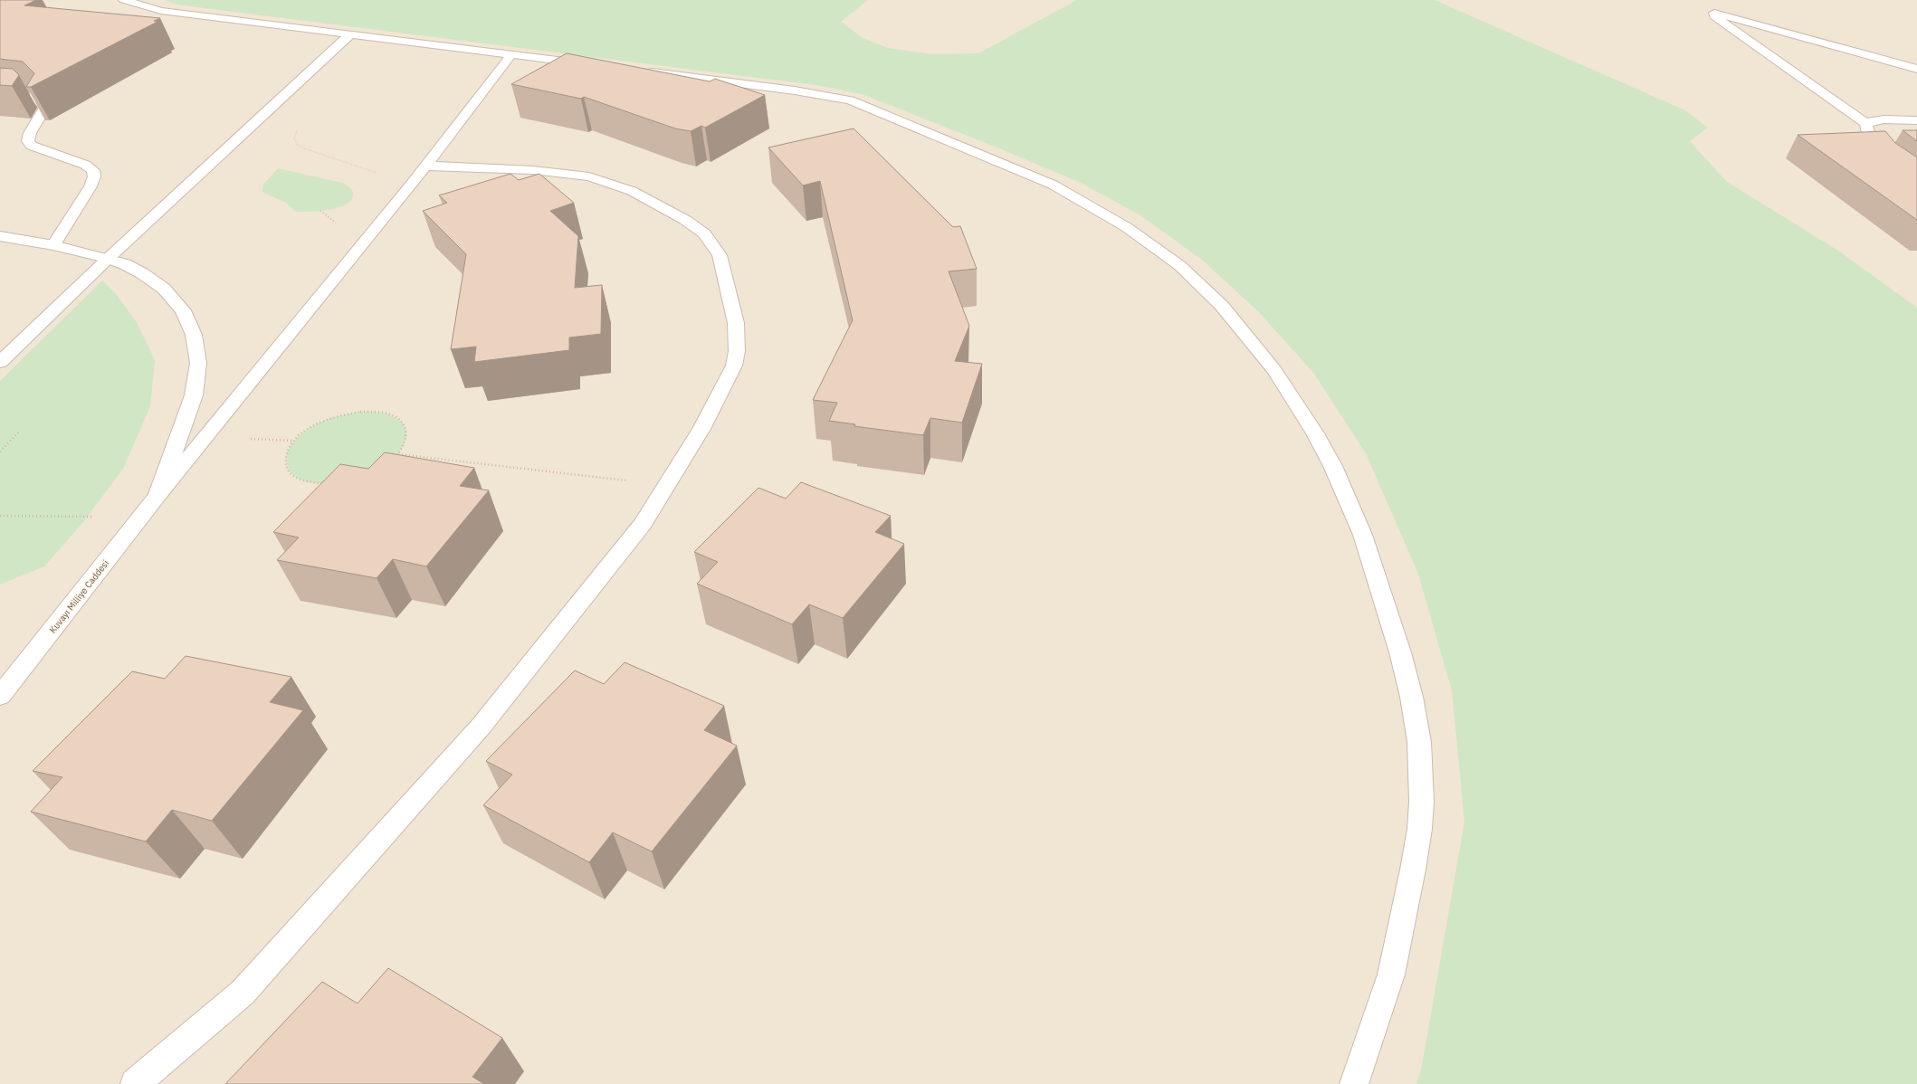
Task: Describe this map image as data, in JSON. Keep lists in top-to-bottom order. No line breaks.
{"streets":{"street":["Kuvayı Milliye Caddesi"]}}
